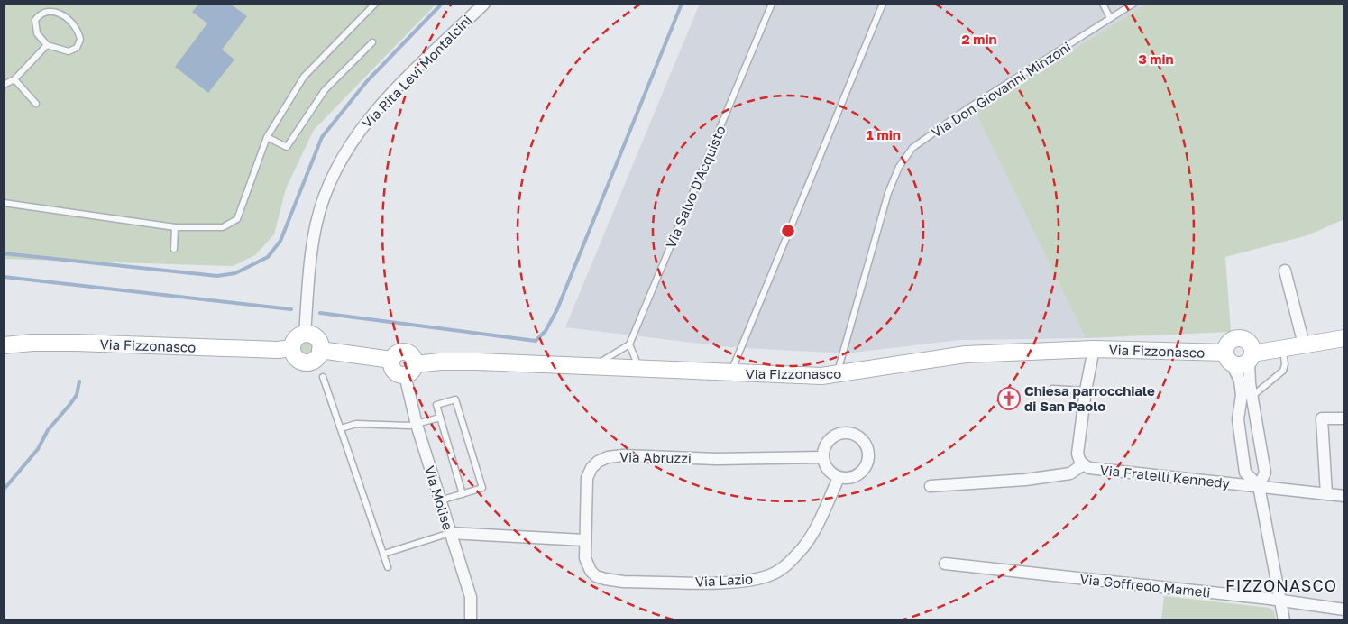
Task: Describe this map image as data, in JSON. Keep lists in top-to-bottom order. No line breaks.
{"streets":{"main road":["Via Fizzonasco"],"street":["Via Rita Levi Montalcini","Via Abruzzi","Via Fratelli Kennedy","Via Molise","Via Lazio","Via Goffredo Mameli"],"lane":["Via Don Giovanni Minzoni","Via Salvo D'Acquisto"]},"crossings":[["Via Rita Levi Montalcini","Via Fizzonasco"],["Via Don Giovanni Minzoni","Via Fizzonasco"],["Via Fizzonasco","Via Fratelli Kennedy"],["Via Fizzonasco","Via Molise"],["Via Abruzzi","Via Lazio"]],"districts":["FIZZONASCO"],"places":{"church":["Chiesa parrocchiale di San Paolo"]},"rings":["2 min","3 min","1 min"]}
